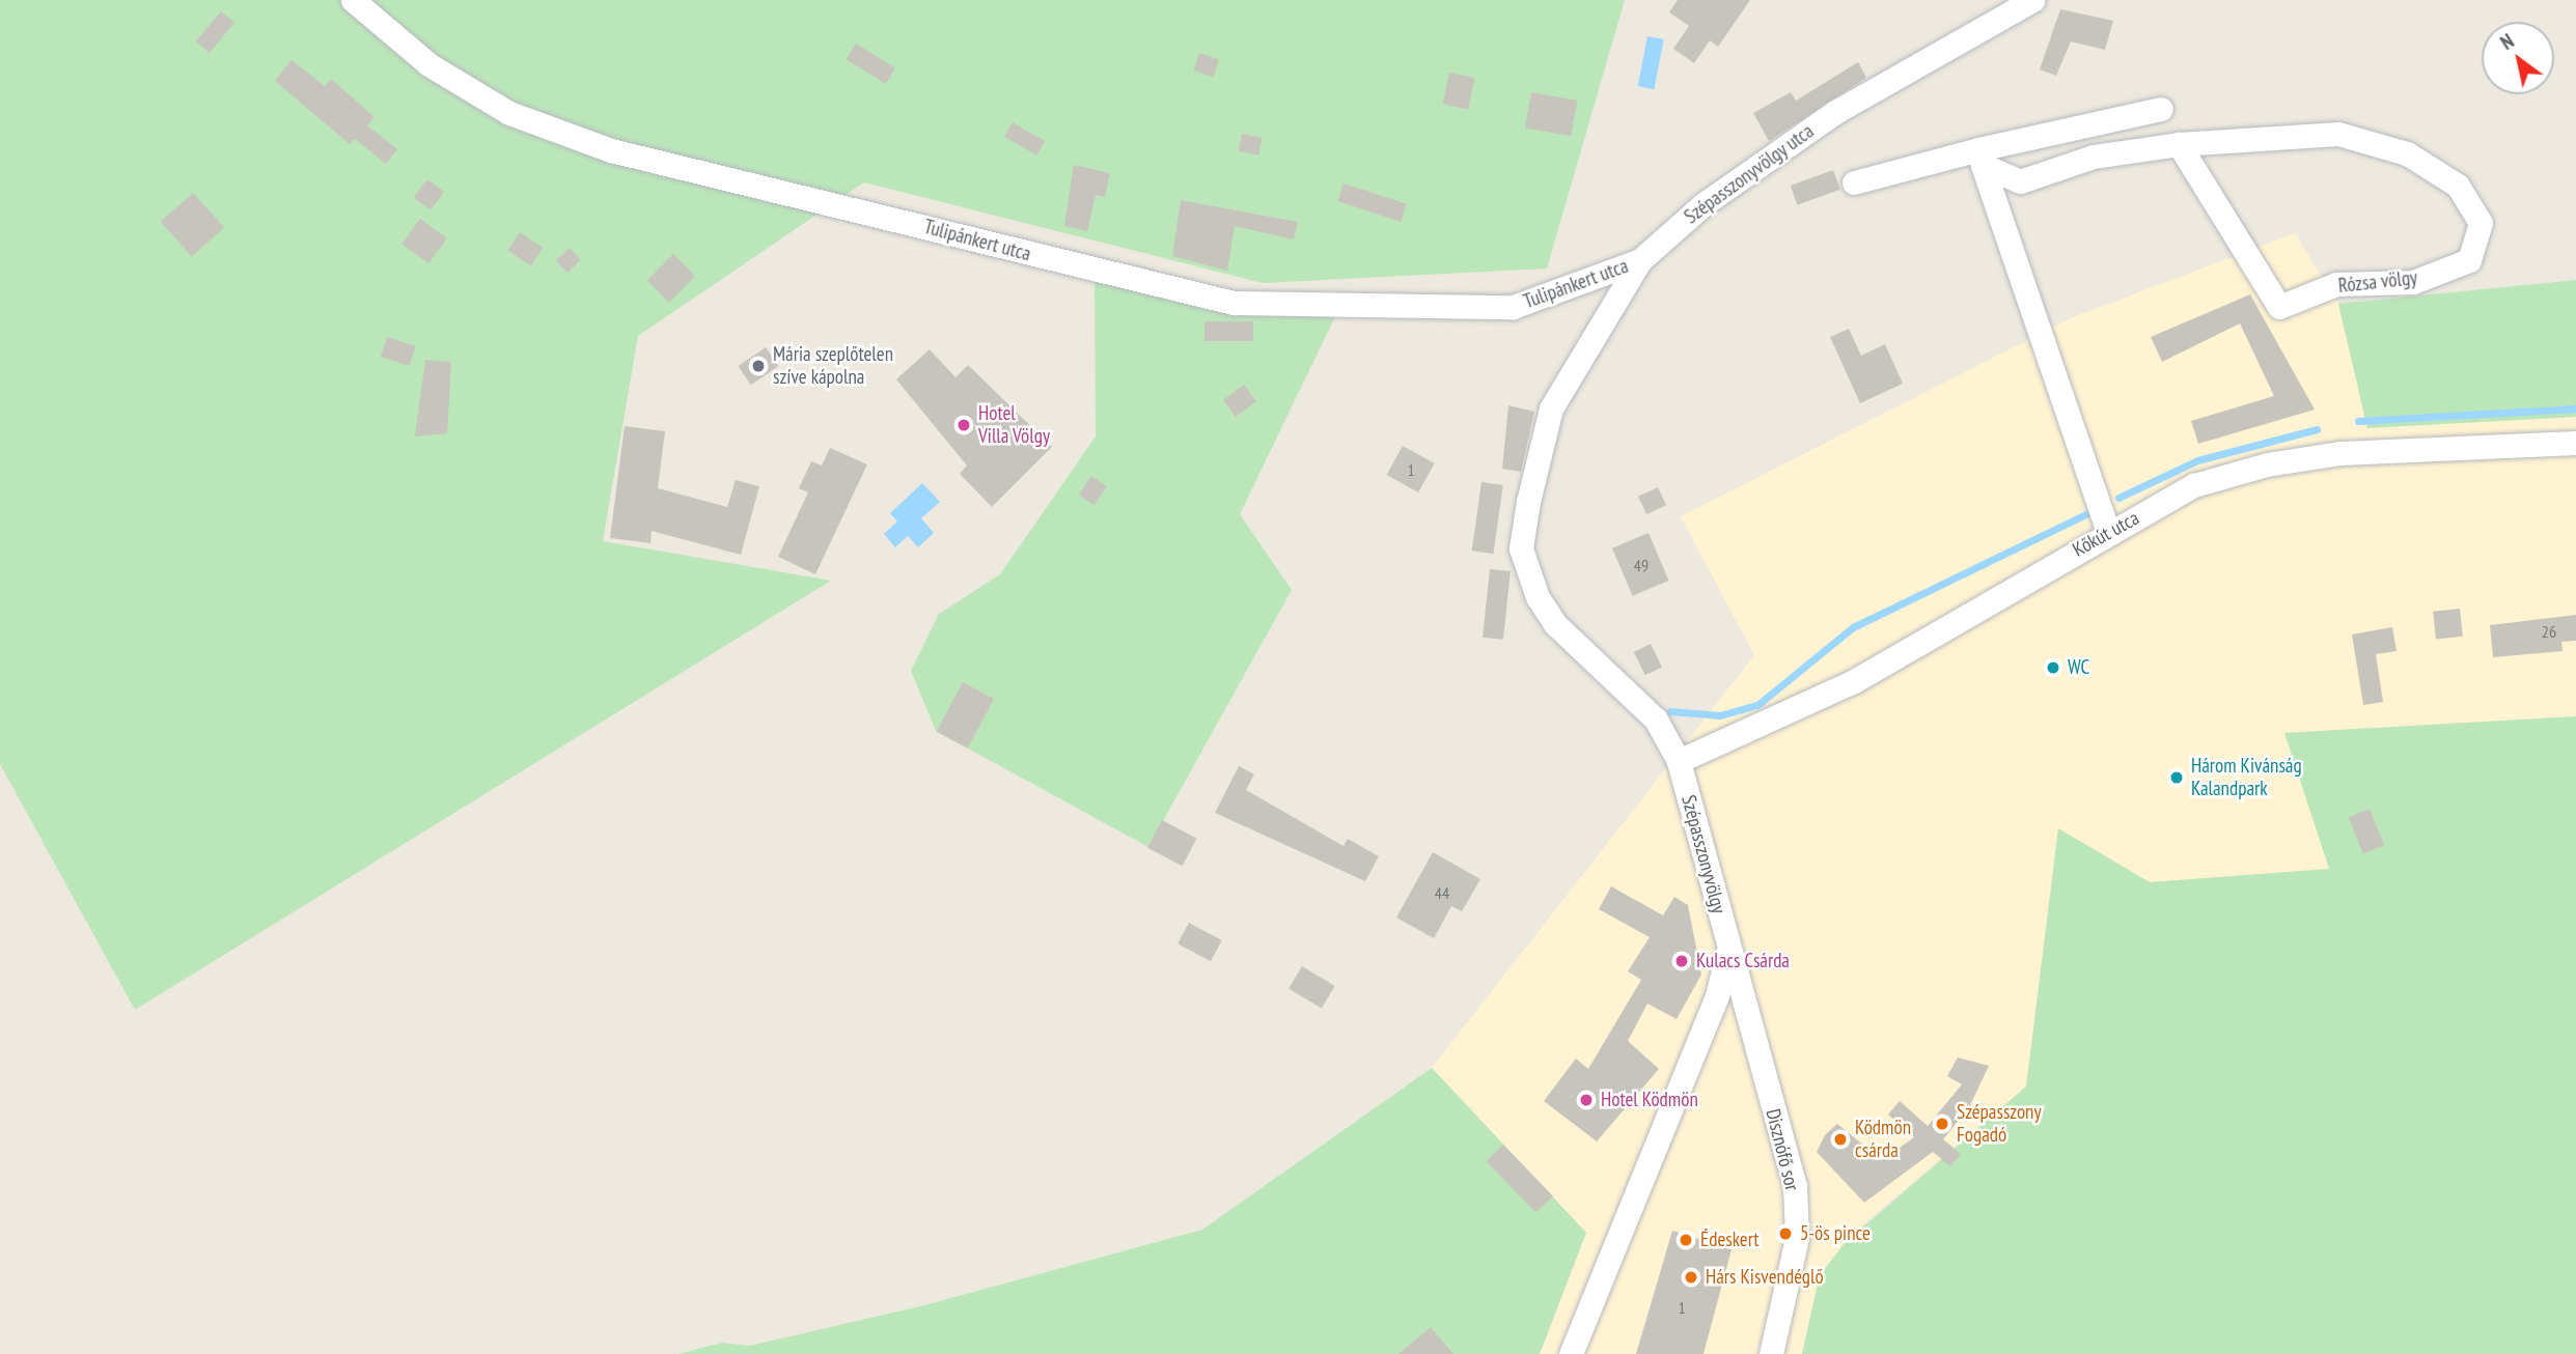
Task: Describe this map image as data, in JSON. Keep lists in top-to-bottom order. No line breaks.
{"streets":{"street":["Szépasszonyvölgy utca","Tulipánkert utca","Rózsa völgy","Kőkút utca","Szépasszonyvölgy","Disznófő sor"]},"crossings":[["Szépasszonyvölgy utca","Tulipánkert utca"],["Szépasszonyvölgy utca","Kőkút utca"],["Szépasszonyvölgy utca","Szépasszonyvölgy"],["Kőkút utca","Szépasszonyvölgy"],["Szépasszonyvölgy","Disznófő sor"]],"places":["Mária szeplőtelen szíve kápolna","Hotel Villa Völgy","WC","Három Kivánság Kalandpark","Kulacs Csárda","Hotel Ködmön","Szépasszony Fogadó","Ködmön csárda","5-ös pince","Édeskert","Hárs Kisvendéglő"],"house_numbers":["1","49","26","44","1"],"north":"top left"}
